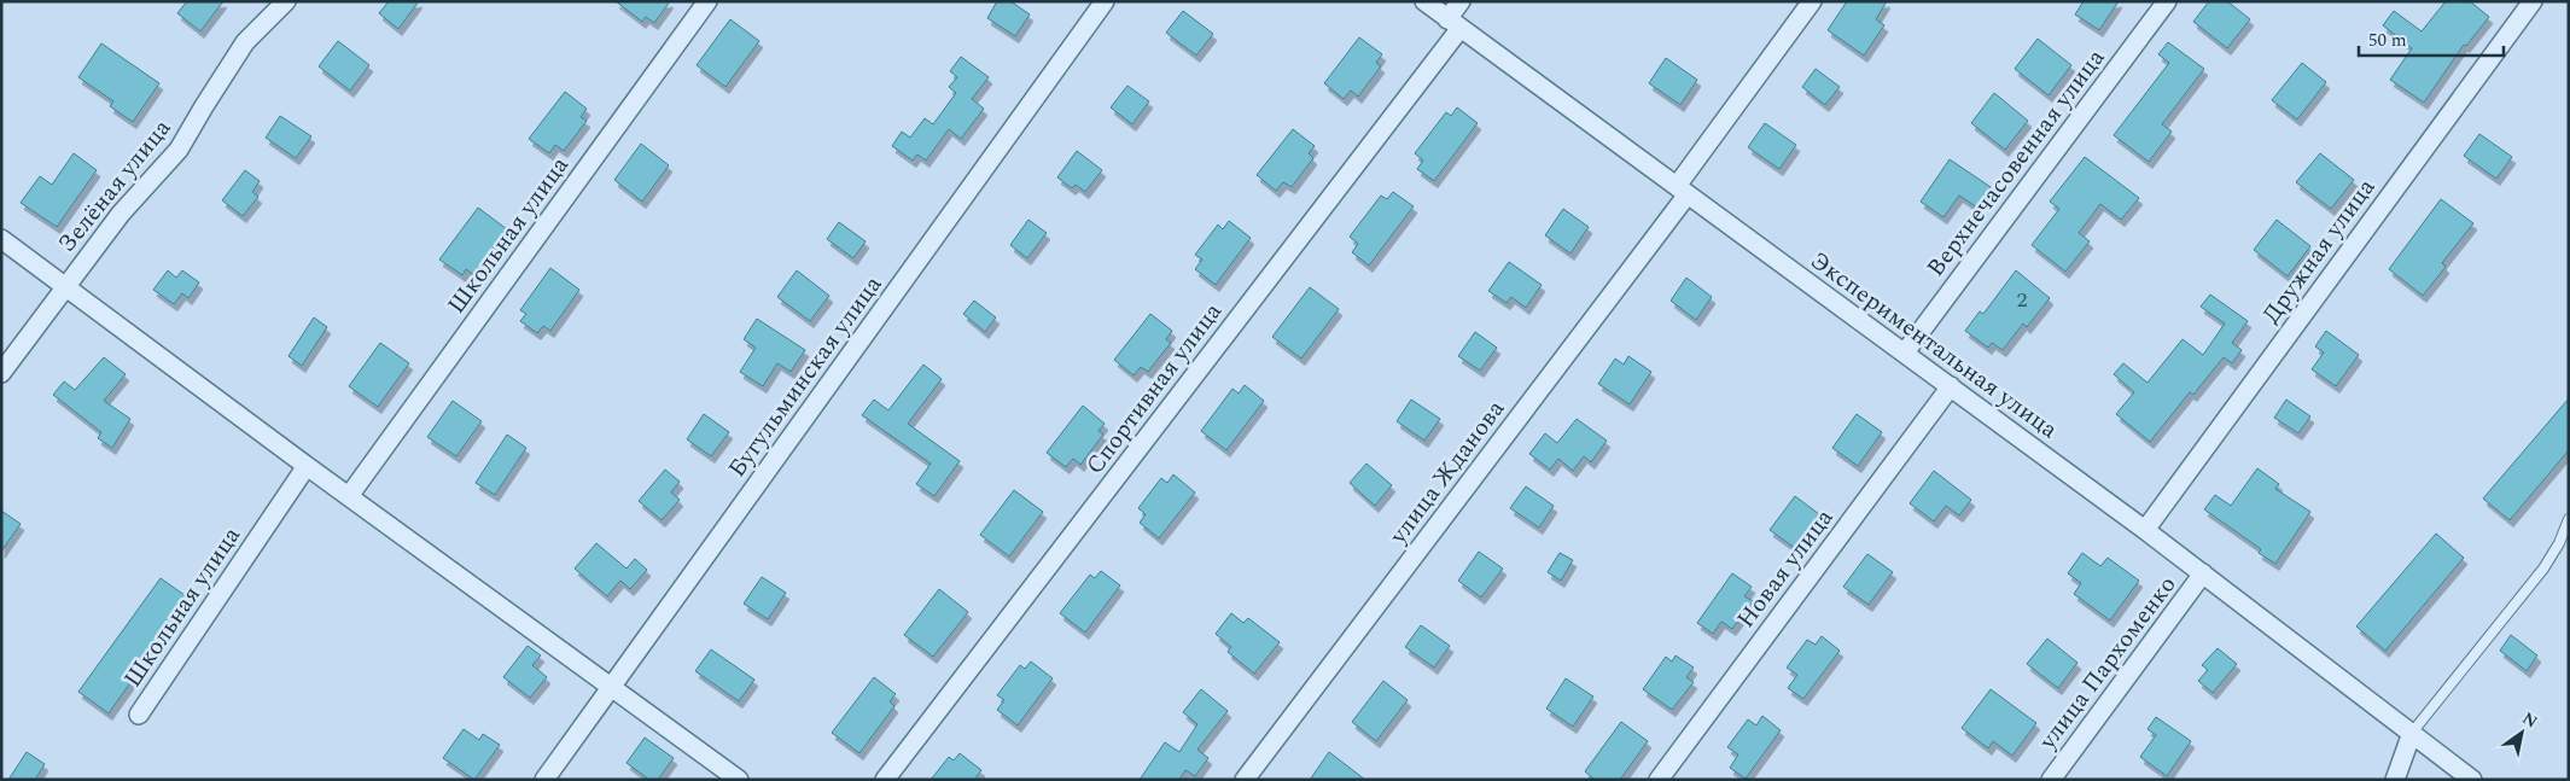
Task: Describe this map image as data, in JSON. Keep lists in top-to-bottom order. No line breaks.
{"streets":{"street":["Верхнечасовенная улица","Зелёная улица","Школьная улица","Дружная улица","Экспериментальная улица","Бугульминская улица","Спортивная улица","улица Жданова","Новая улица","улица Пархоменко"]},"crossings":[["Верхнечасовенная улица","Экспериментальная улица"],["Дружная улица","Экспериментальная улица"],["Экспериментальная улица","Спортивная улица"],["Экспериментальная улица","улица Жданова"],["Экспериментальная улица","Новая улица"],["Экспериментальная улица","улица Пархоменко"]],"house_numbers":["2"],"scale_bar":"50 m","north":"top right"}
